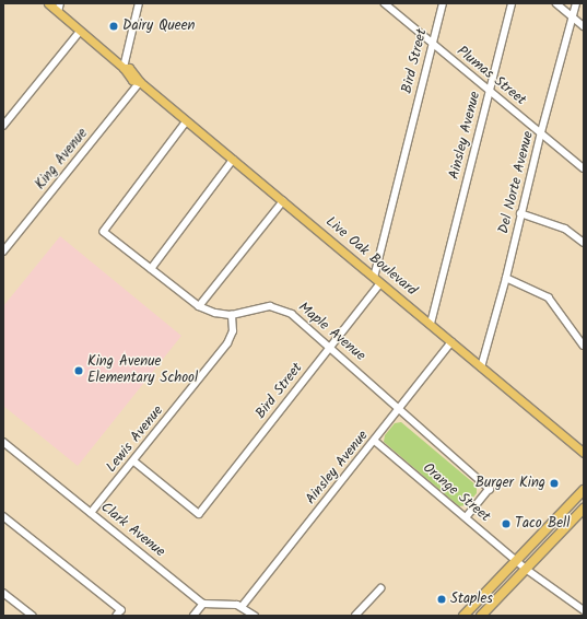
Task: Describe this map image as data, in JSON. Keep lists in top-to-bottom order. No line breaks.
{"streets":{"main road":["Live Oak Boulevard"],"street":["Bird Street","Plumas Street","Ainsley Avenue","King Avenue","Del Norte Avenue","Maple Avenue","Lewis Avenue","Orange Street","Clark Avenue"]},"crossings":[["Bird Street","Plumas Street"],["Bird Street","Live Oak Boulevard"],["Bird Street","Maple Avenue"],["Bird Street","Lewis Avenue"],["Plumas Street","Ainsley Avenue"],["Plumas Street","Del Norte Avenue"],["Ainsley Avenue","Live Oak Boulevard"],["Ainsley Avenue","Maple Avenue"],["Ainsley Avenue","Orange Street"],["King Avenue","Live Oak Boulevard"],["Del Norte Avenue","Live Oak Boulevard"],["Live Oak Boulevard","Maple Avenue"],["Maple Avenue","Lewis Avenue"],["Maple Avenue","Orange Street"],["Lewis Avenue","Clark Avenue"]],"places":["Dairy Queen","King Avenue Elementary School","Burger King","Taco Bell","Staples"]}
